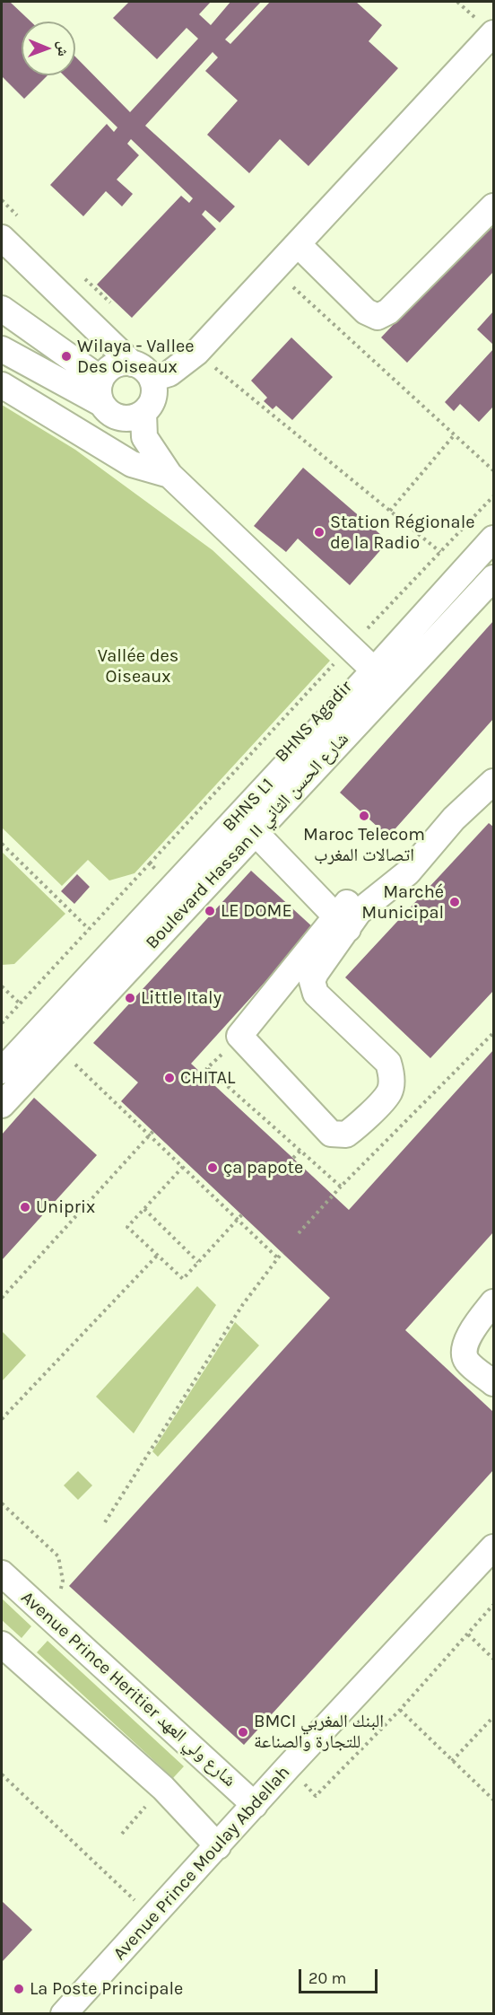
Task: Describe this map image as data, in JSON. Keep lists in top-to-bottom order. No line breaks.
{"streets":{"street":["BHNS Agadir","BHNS L1","Boulevard Hassan II شارع الحسن الثاني","Avenue Prince Heritier شارع ولي العهد","Avenue Prince Moulay Abdellah"]},"crossings":[["BHNS Agadir","BHNS L1"],["BHNS Agadir","Boulevard Hassan II شارع الحسن الثاني"],["BHNS L1","Boulevard Hassan II شارع الحسن الثاني"],["Avenue Prince Heritier شارع ولي العهد","Avenue Prince Moulay Abdellah"]],"parks":["Vallée des Oiseaux"],"places":["Wilaya - Vallee Des Oiseaux","Station Régionale de la Radio","Maroc Telecom اتصالات المغرب","Marché Municipal","LE DOME","Little Italy","CHITAL","ça papote","Uniprix","BMCI البنك المغربي للتجارة والصناعة","La Poste Principale"],"scale_bar":"20 m","north":"right"}
